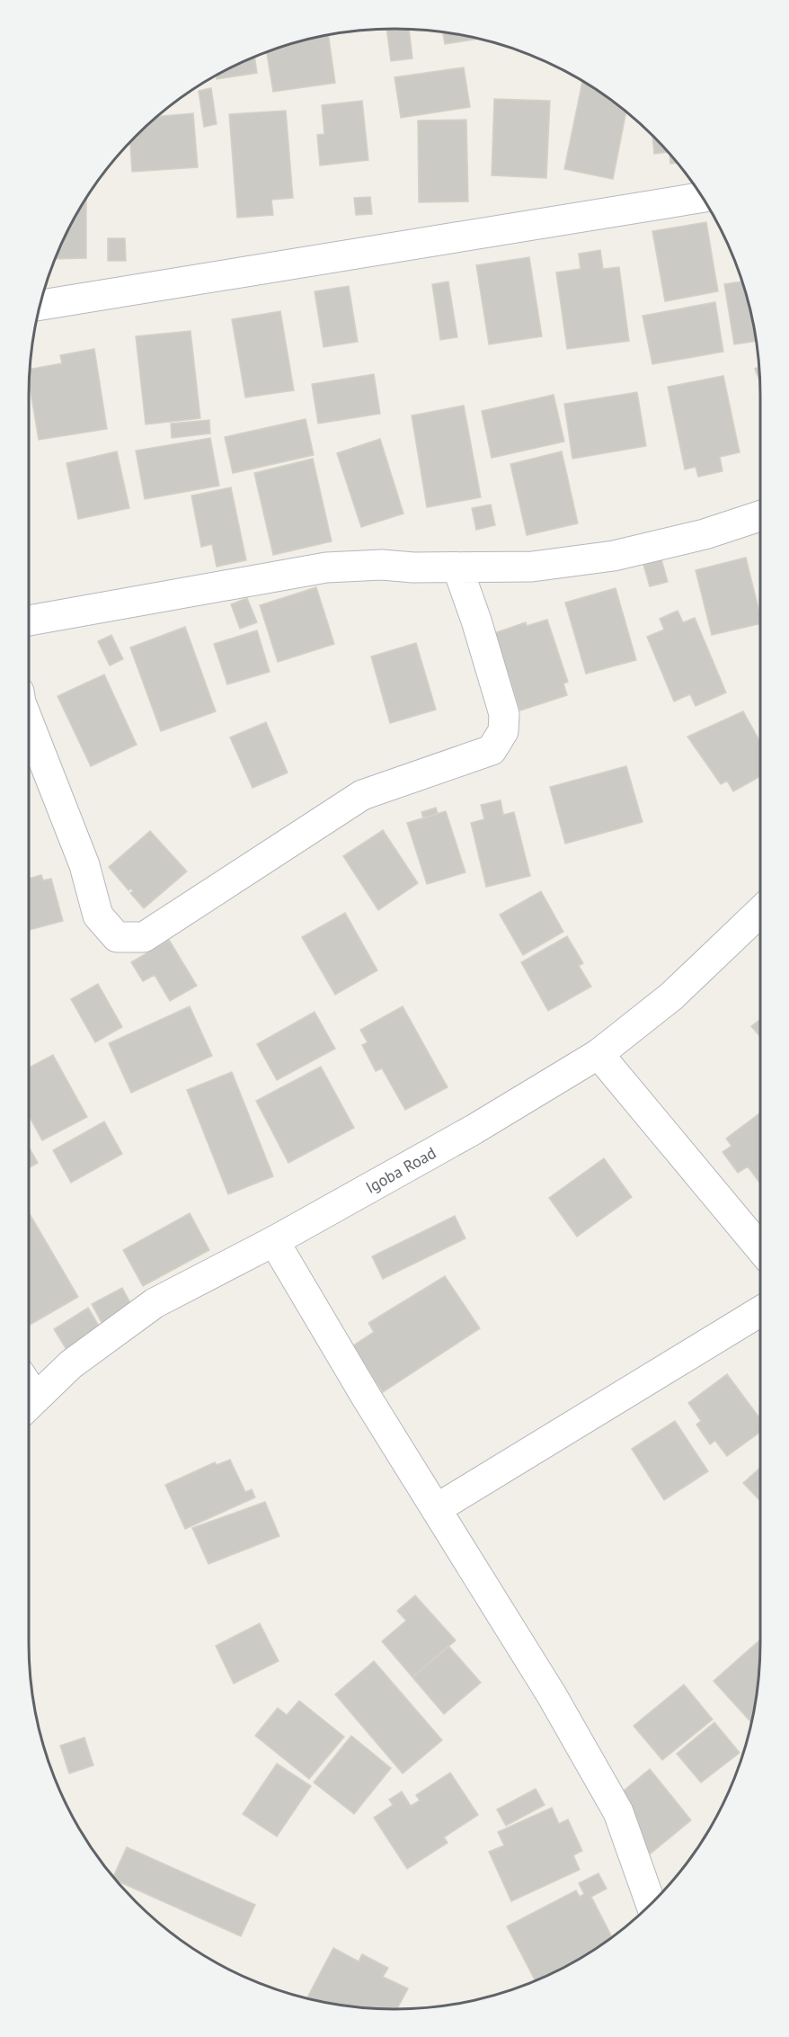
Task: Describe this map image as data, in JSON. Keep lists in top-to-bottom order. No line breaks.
{"streets":{"street":["Igoba Road"]}}
